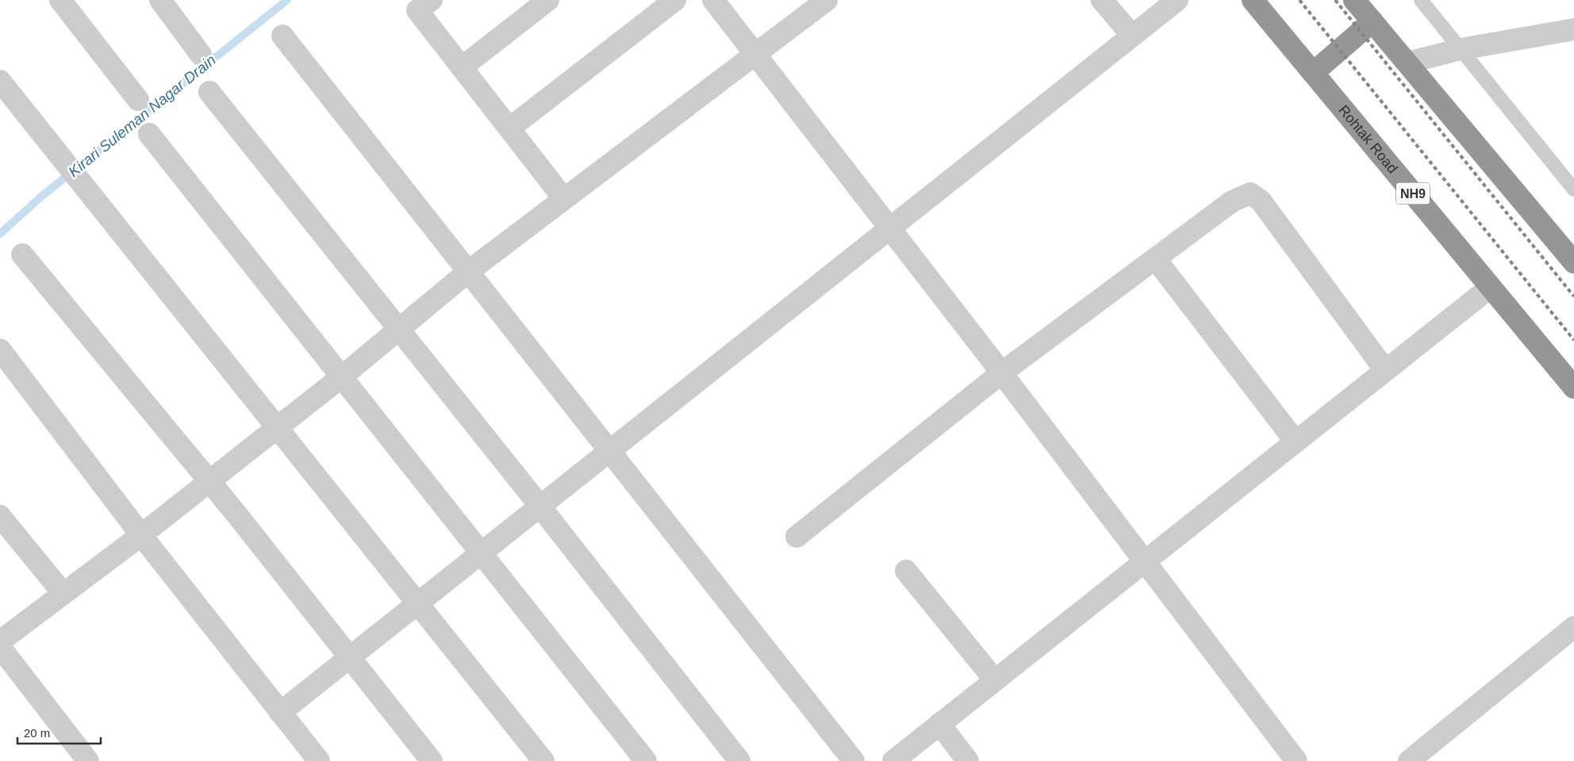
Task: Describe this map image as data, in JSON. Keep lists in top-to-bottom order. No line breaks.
{"streets":{"highway":["Rohtak Road","NH9"]},"water":["Kirari Suleman Nagar Drain"],"scale_bar":"20 m"}
